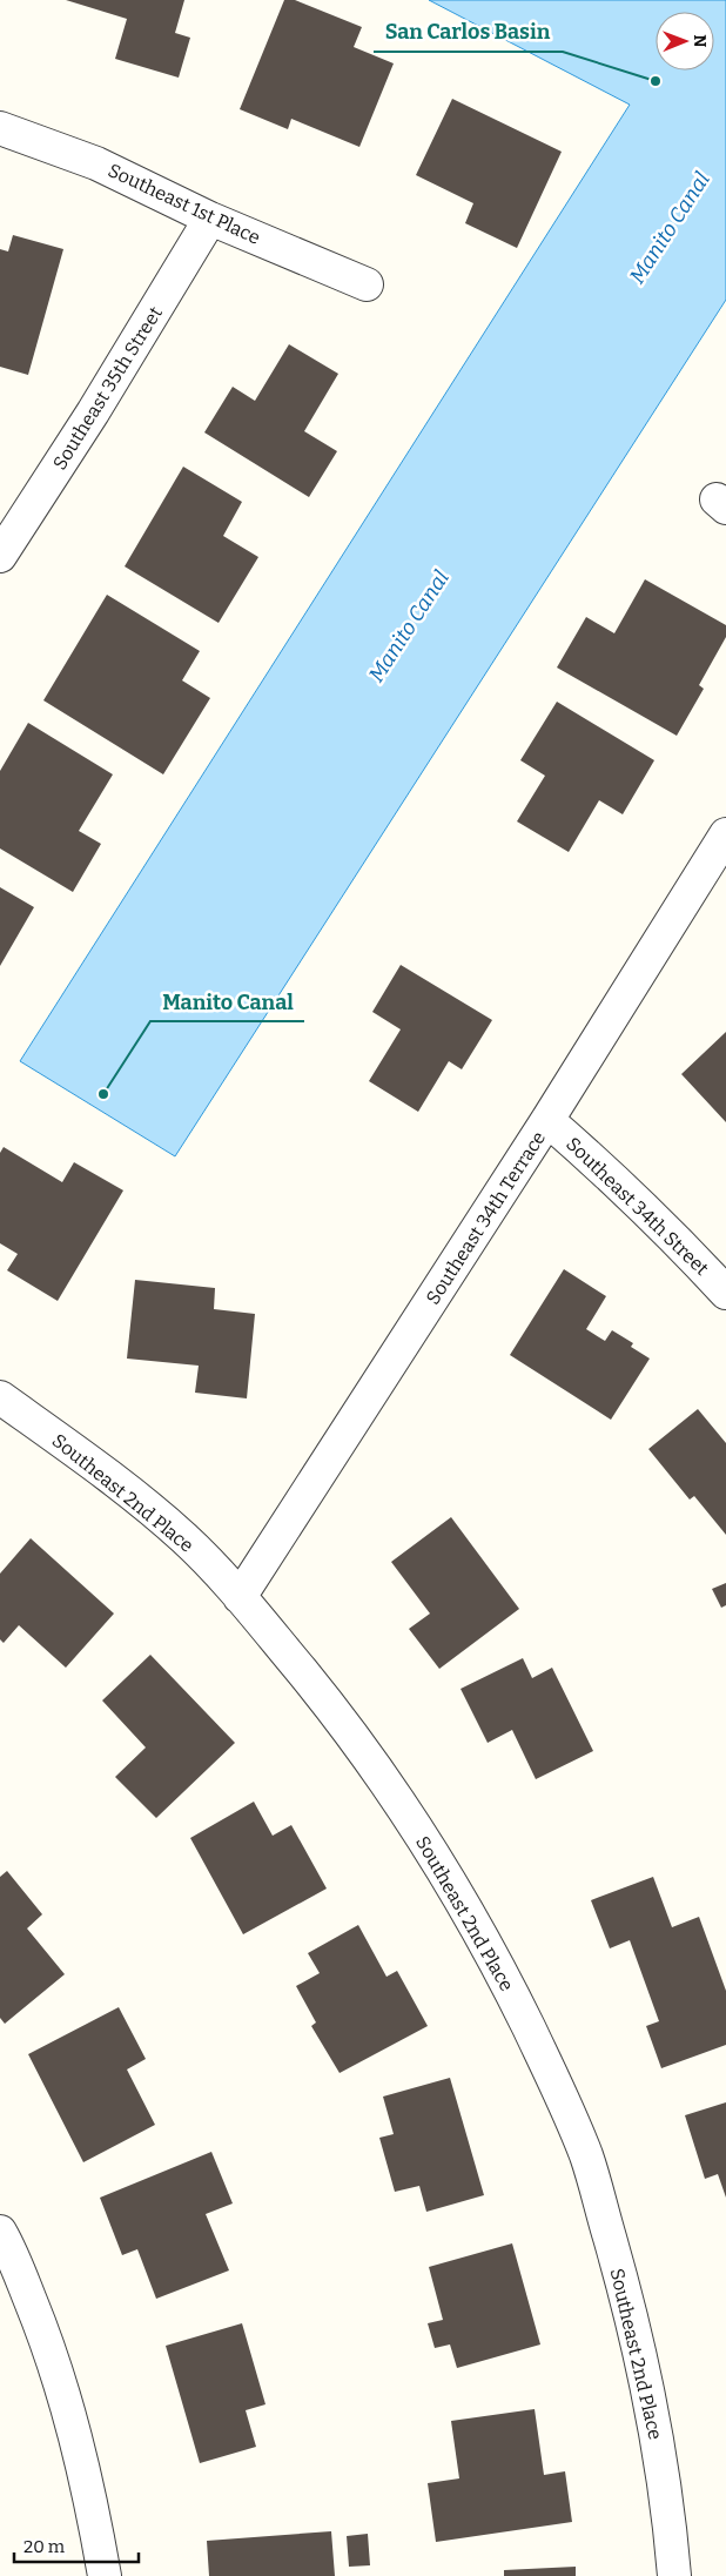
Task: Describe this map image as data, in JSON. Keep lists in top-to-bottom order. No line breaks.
{"streets":{"street":["Southeast 1st Place","Southeast 35th Street","Southeast 34th Street","Southeast 34th Terrace","Southeast 2nd Place"]},"crossings":[["Southeast 1st Place","Southeast 35th Street"],["Southeast 34th Street","Southeast 34th Terrace"],["Southeast 34th Terrace","Southeast 2nd Place"]],"water":["Manito Canal"],"places":["San Carlos Basin","Manito Canal"],"scale_bar":"20 m","north":"right"}
